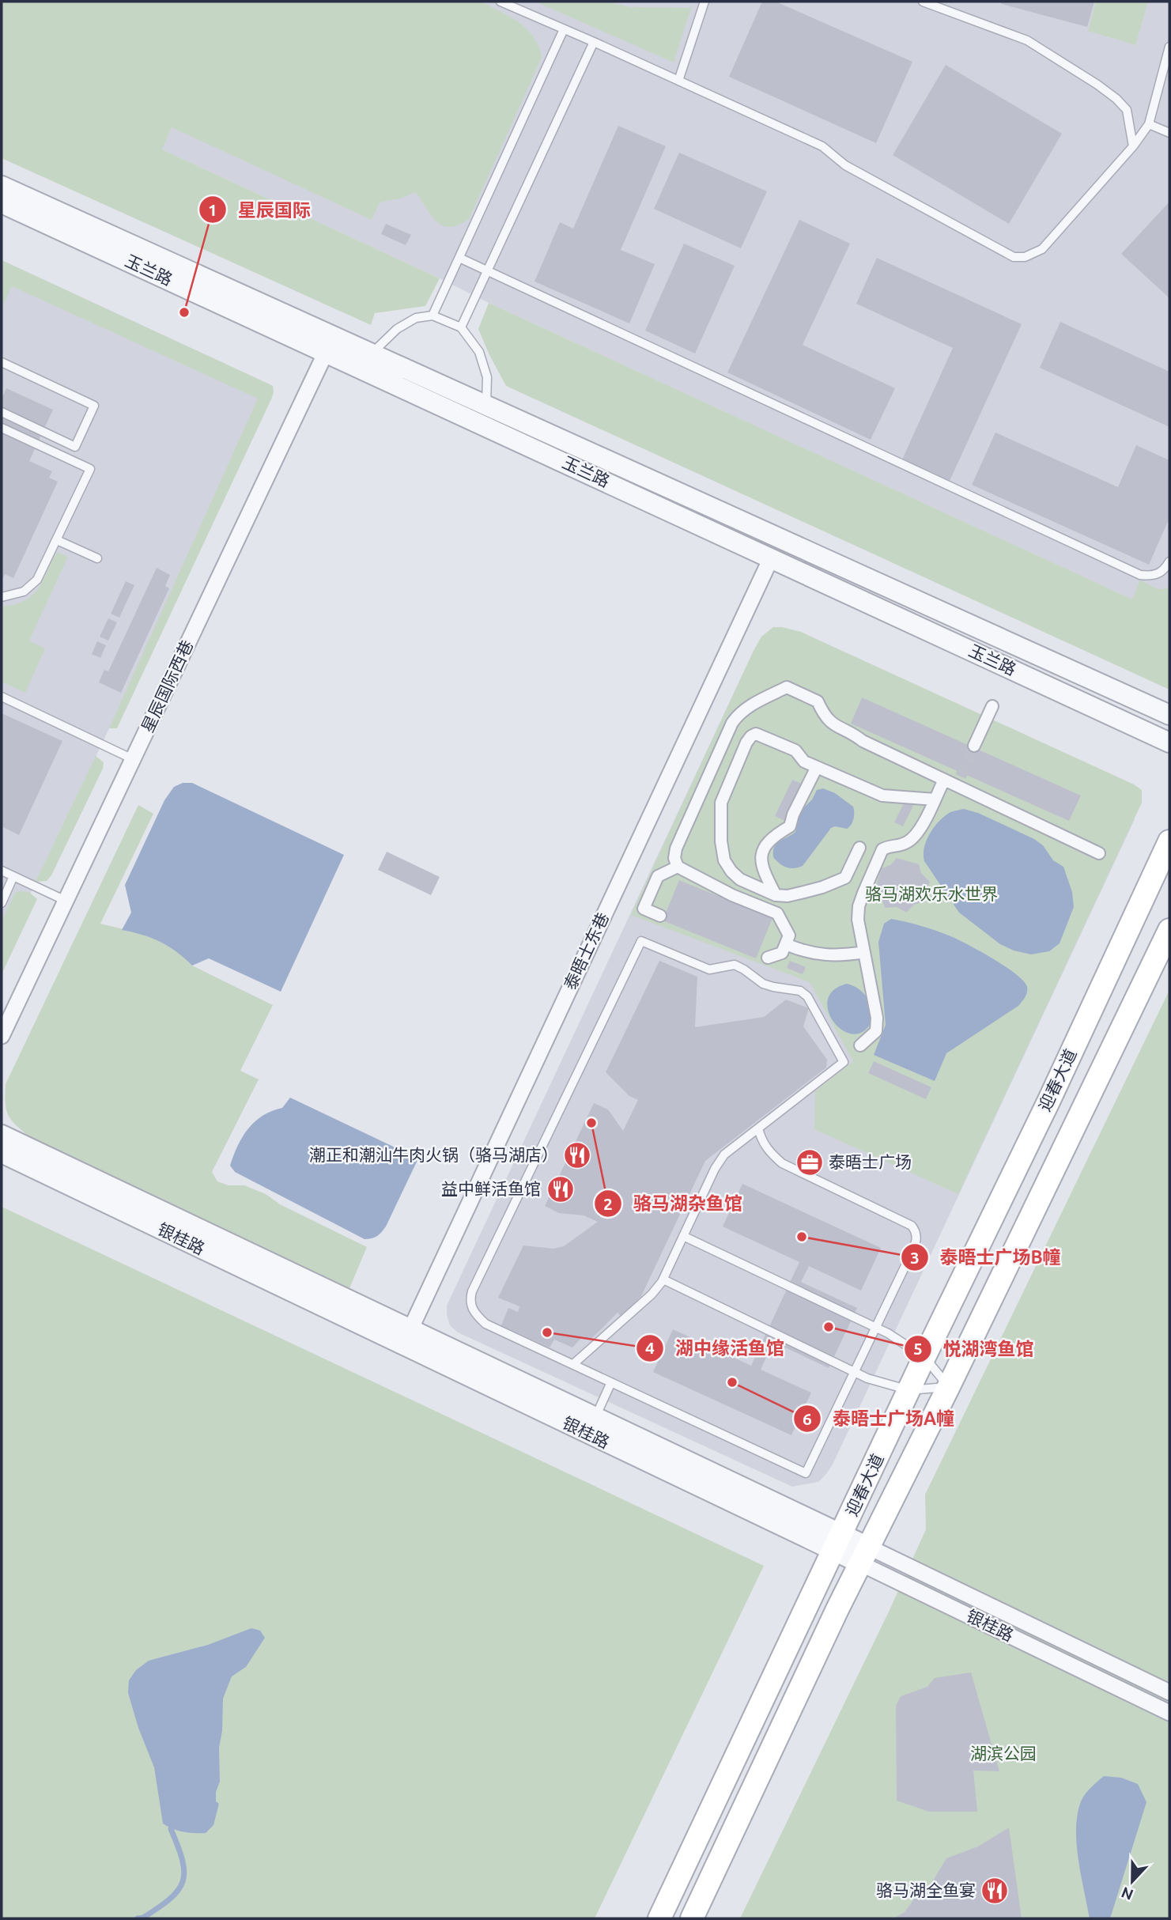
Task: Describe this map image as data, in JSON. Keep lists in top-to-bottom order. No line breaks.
{"streets":{"main road":["迎春大道"],"street":["玉兰路","星辰国际西巷","泰晤士东巷","银桂路"]},"crossings":[["玉兰路","星辰国际西巷"],["玉兰路","泰晤士东巷"],["泰晤士东巷","银桂路"],["迎春大道","银桂路"]],"parks":["骆马湖欢乐水世界","湖滨公园"],"places":{"other":["星辰国际","骆马湖杂鱼馆","泰晤士广场B幢","悦湖湾鱼馆","湖中缘活鱼馆","泰晤士广场A幢"],"restaurant":["潮正和潮汕牛肉火锅（骆马湖店）","益中鲜活鱼馆","骆马湖全鱼宴"],"office":["泰晤士广场"]},"north":"bottom"}
